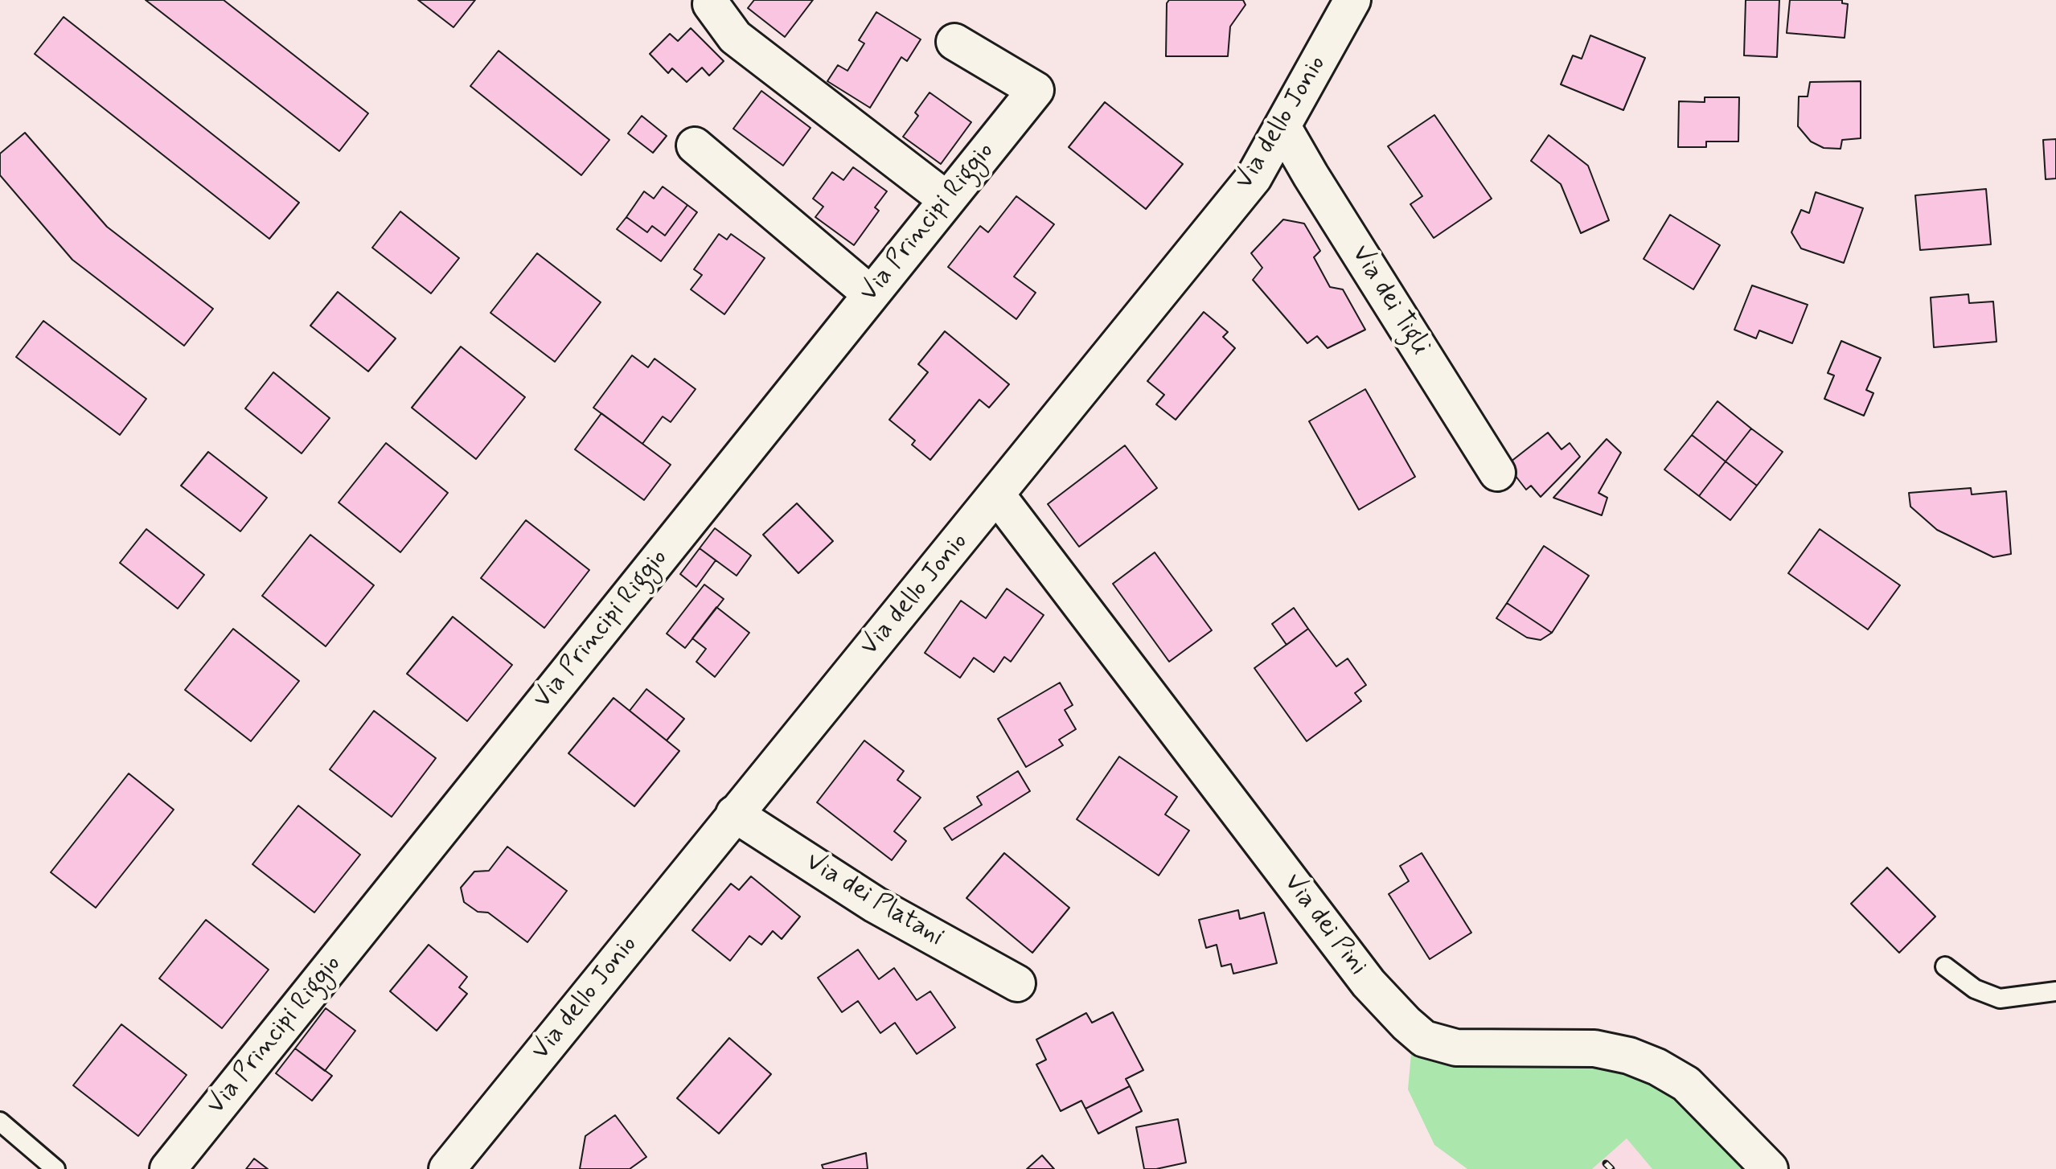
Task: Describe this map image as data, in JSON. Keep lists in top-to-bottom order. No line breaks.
{"streets":{"street":["Via dello Jonio","Via Principi Riggio","Via dei Tigli","Via dei Platani","Via dei Pini"]},"crossings":[["Via dello Jonio","Via dei Tigli"],["Via dello Jonio","Via dei Platani"],["Via dello Jonio","Via dei Pini"]]}
